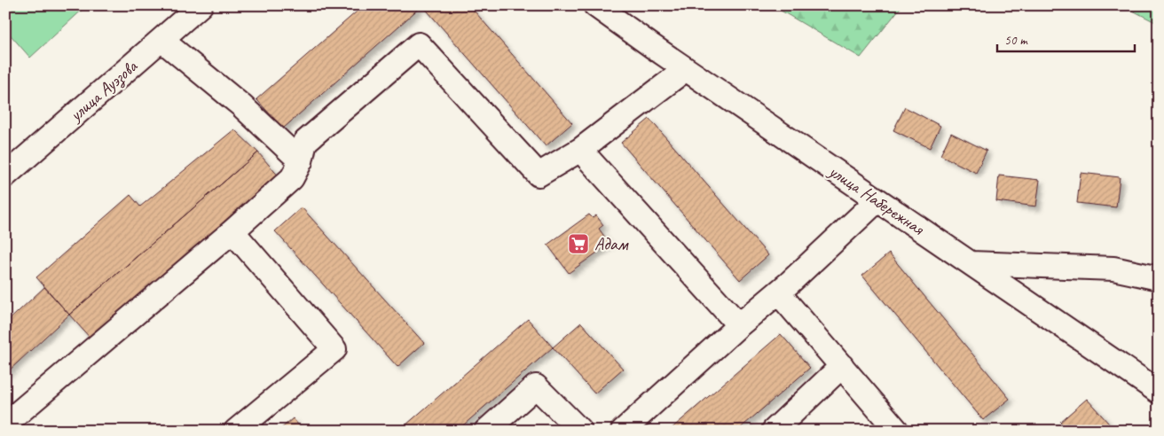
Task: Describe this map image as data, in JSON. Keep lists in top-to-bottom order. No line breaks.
{"streets":{"street":["улица Ауэзова","улица Набережная"]},"places":{"supermarket":["Адам"]},"scale_bar":"50 m"}
